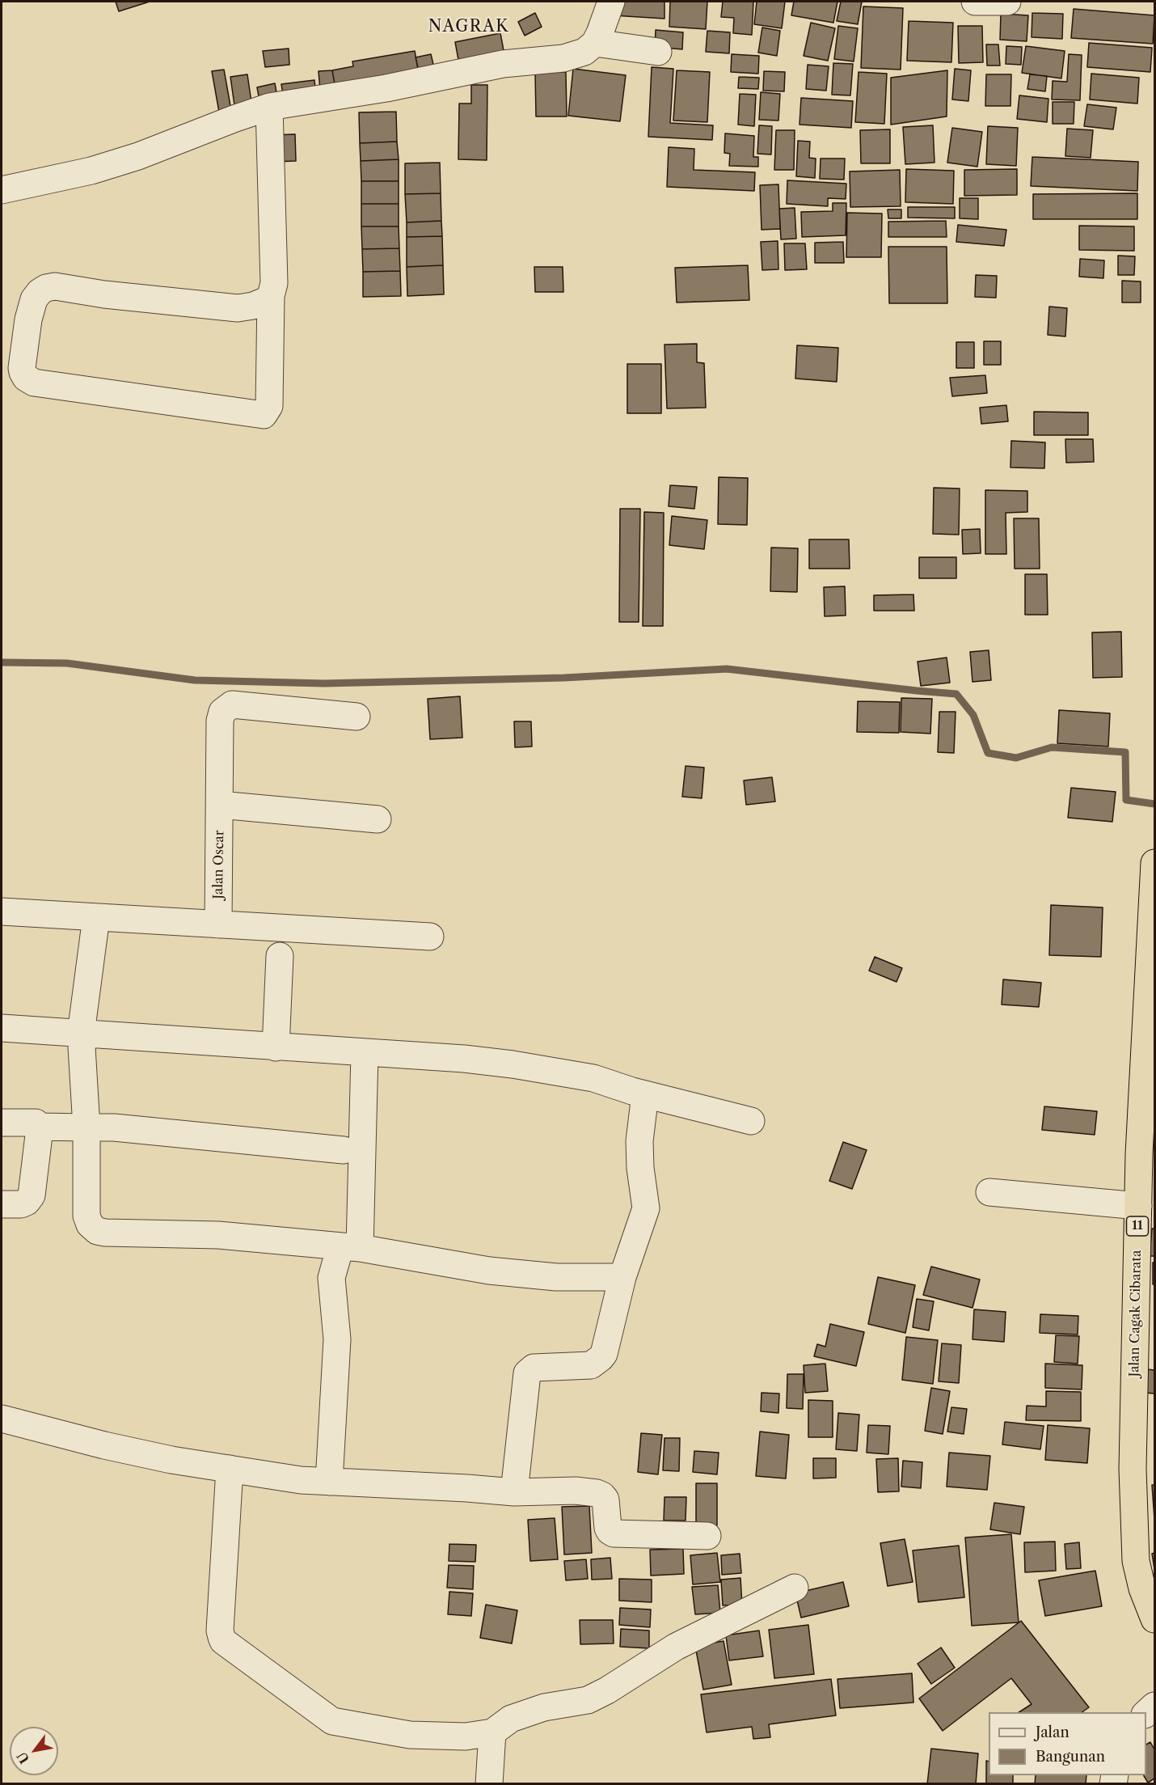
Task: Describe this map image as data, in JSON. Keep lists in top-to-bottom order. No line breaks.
{"streets":{"highway":["11","Jalan Cagak Cibarata"],"street":["Jalan Oscar"]},"crossings":[["11","Jalan Cagak Cibarata"]],"districts":["NAGRAK"],"legend":["Jalan","Bangunan"],"north":"bottom left"}
